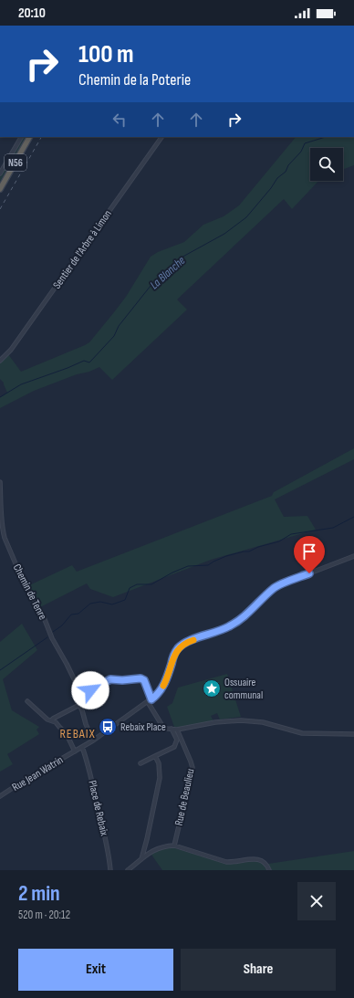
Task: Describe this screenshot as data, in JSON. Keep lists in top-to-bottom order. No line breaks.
{"streets":{"highway":["N56"],"street":["Sentier de l'Arbre à Limon","Chemin de Tenre","Rue Jean Watrin","Rue de Beaulieu","Place de Rebaix"]},"districts":["REBAIX"],"water":["La Blanche"],"places":{"place":["Ossuaire communal"],"bus stop":["Rebaix Place"]},"page":{"status":"20:10","turn":["100 m","Chemin de la Poterie"],"heading":["2 min","520 m · 20:12"],"buttons":["Exit","Share"]}}
